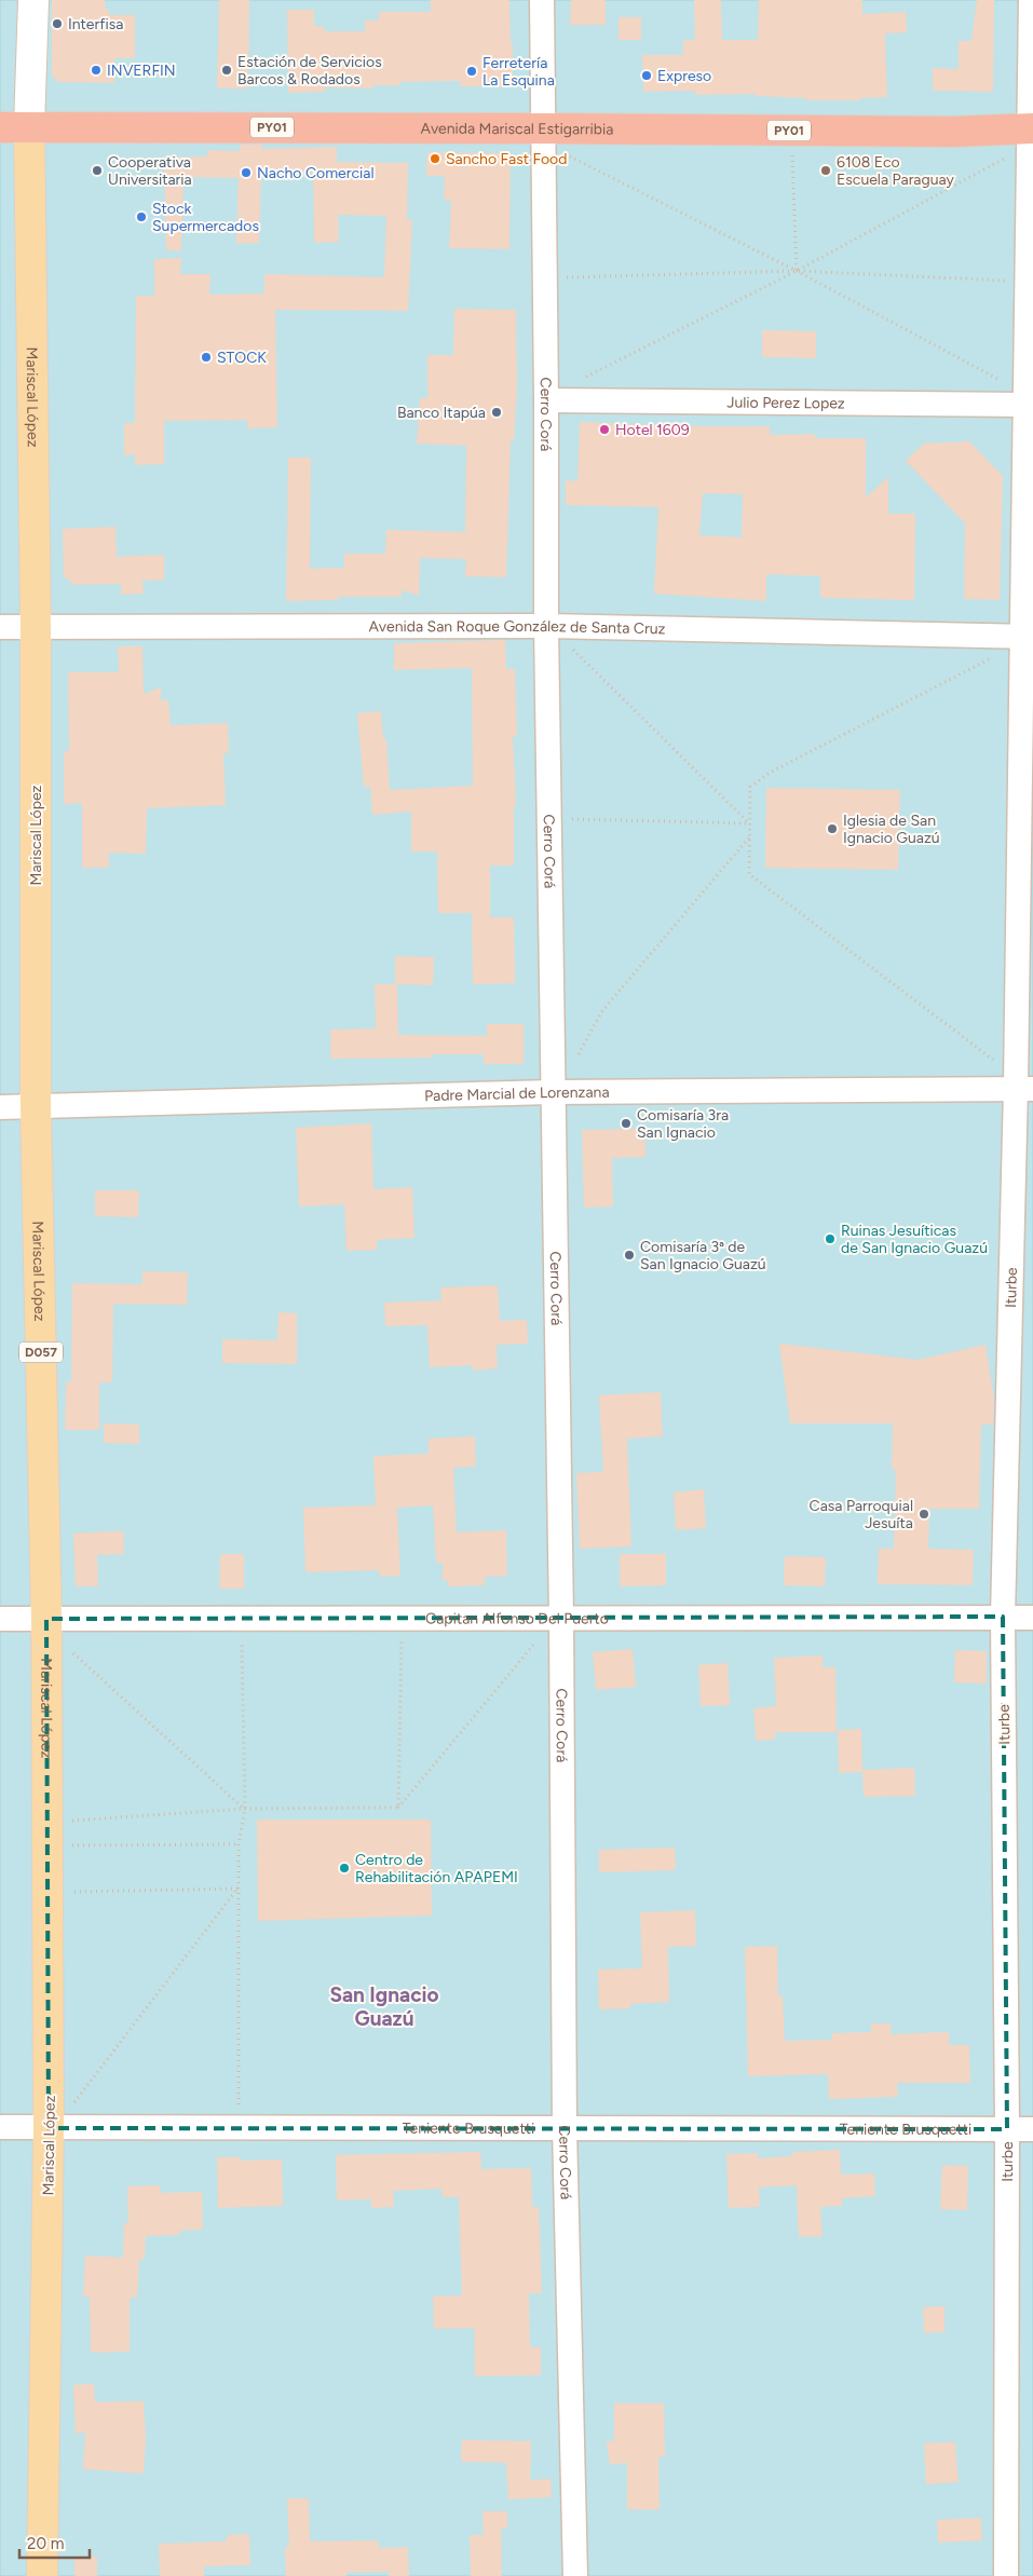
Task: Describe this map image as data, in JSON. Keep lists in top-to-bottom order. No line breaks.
{"streets":{"highway":["PY01","Avenida Mariscal Estigarribia"],"main road":["Mariscal López","D057"],"street":["Julio Perez Lopez","Cerro Corá","Avenida San Roque González de Santa Cruz","Padre Marcial de Lorenzana","Iturbe","Capitan Alfonso Del Puerto","Teniente Brusquetti"]},"crossings":[["Avenida Mariscal Estigarribia","Mariscal López"],["Avenida Mariscal Estigarribia","Cerro Corá"],["Avenida Mariscal Estigarribia","Iturbe"],["Mariscal López","Avenida San Roque González de Santa Cruz"],["Mariscal López","Padre Marcial de Lorenzana"],["Mariscal López","Capitan Alfonso Del Puerto"],["Mariscal López","Teniente Brusquetti"],["Julio Perez Lopez","Cerro Corá"],["Julio Perez Lopez","Iturbe"],["Cerro Corá","Avenida San Roque González de Santa Cruz"],["Cerro Corá","Padre Marcial de Lorenzana"],["Cerro Corá","Capitan Alfonso Del Puerto"],["Cerro Corá","Teniente Brusquetti"],["Avenida San Roque González de Santa Cruz","Iturbe"],["Padre Marcial de Lorenzana","Iturbe"],["Iturbe","Capitan Alfonso Del Puerto"],["Iturbe","Teniente Brusquetti"]],"districts":["San Ignacio Guazú"],"places":["Interfisa","INVERFIN","Estación de Servicios Barcos & Rodados","Ferretería La Esquina","Expreso","Sancho Fast Food","Cooperativa Universitaria","6108 Eco Escuela Paraguay","Nacho Comercial","Stock Supermercados","STOCK","Banco Itapúa","Hotel 1609","Iglesia de San Ignacio Guazú","Comisaría 3ra San Ignacio","Ruinas Jesuíticas de San Ignacio Guazú","Comisaría 3ª de San Ignacio Guazú","Casa Parroquial Jesuíta","Centro de Rehabilitación APAPEMI"],"scale_bar":"20 m"}
